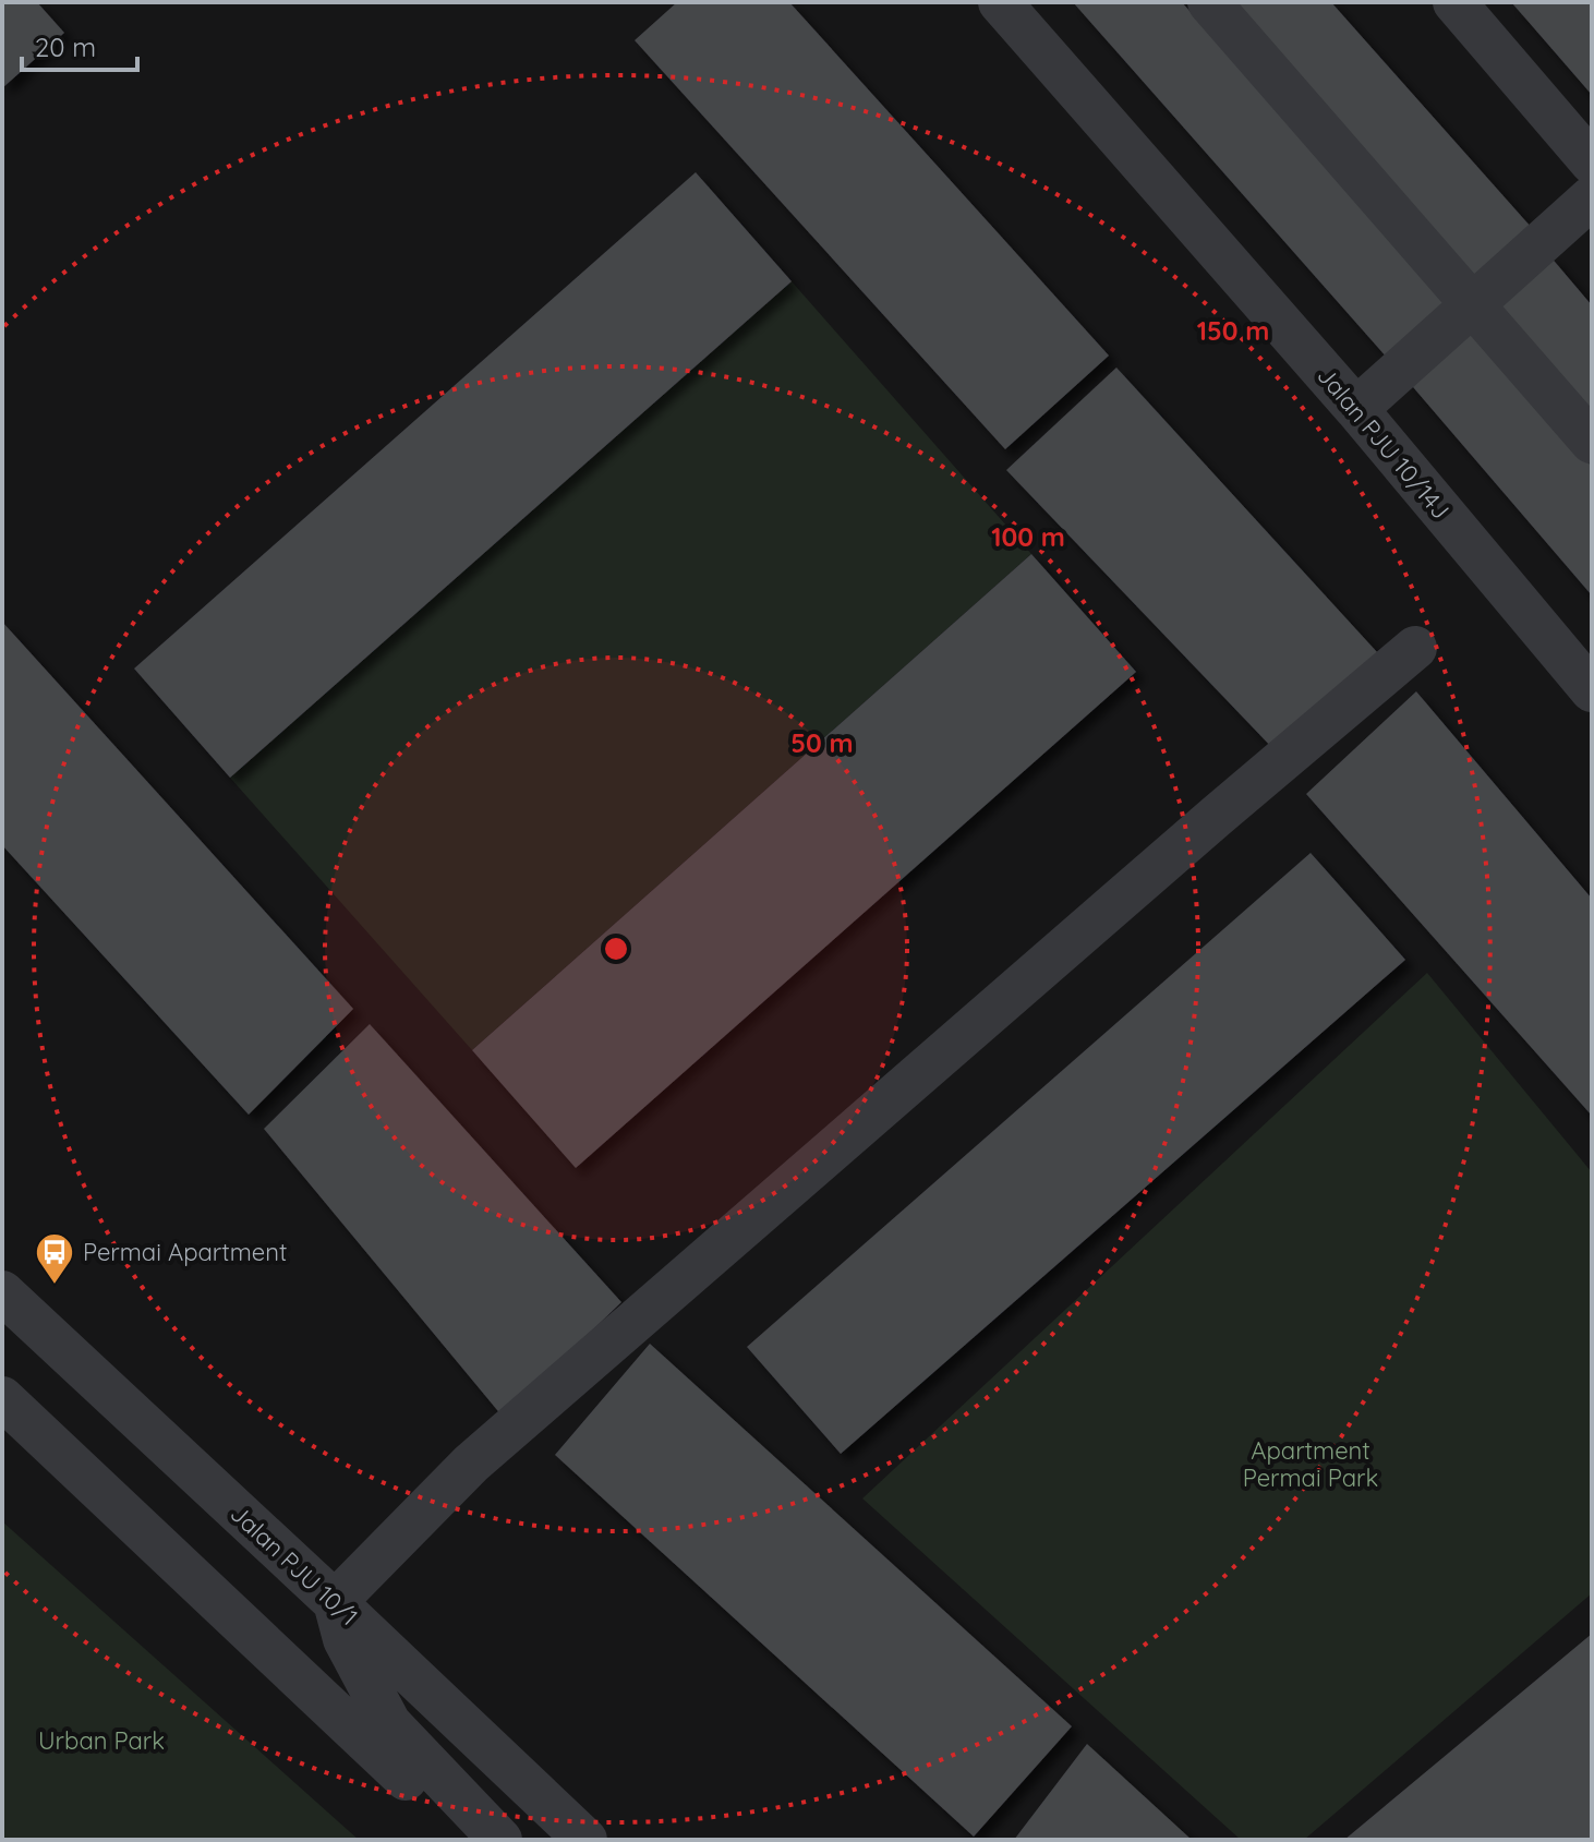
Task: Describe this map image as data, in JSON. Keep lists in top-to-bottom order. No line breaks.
{"streets":{"street":["Jalan PJU 10/14J","Jalan PJU 10/1"]},"parks":["Apartment Permai Park","Urban Park"],"places":{"bus stop":["Permai Apartment"]},"scale_bar":"20 m","rings":["150 m","100 m","50 m"]}
